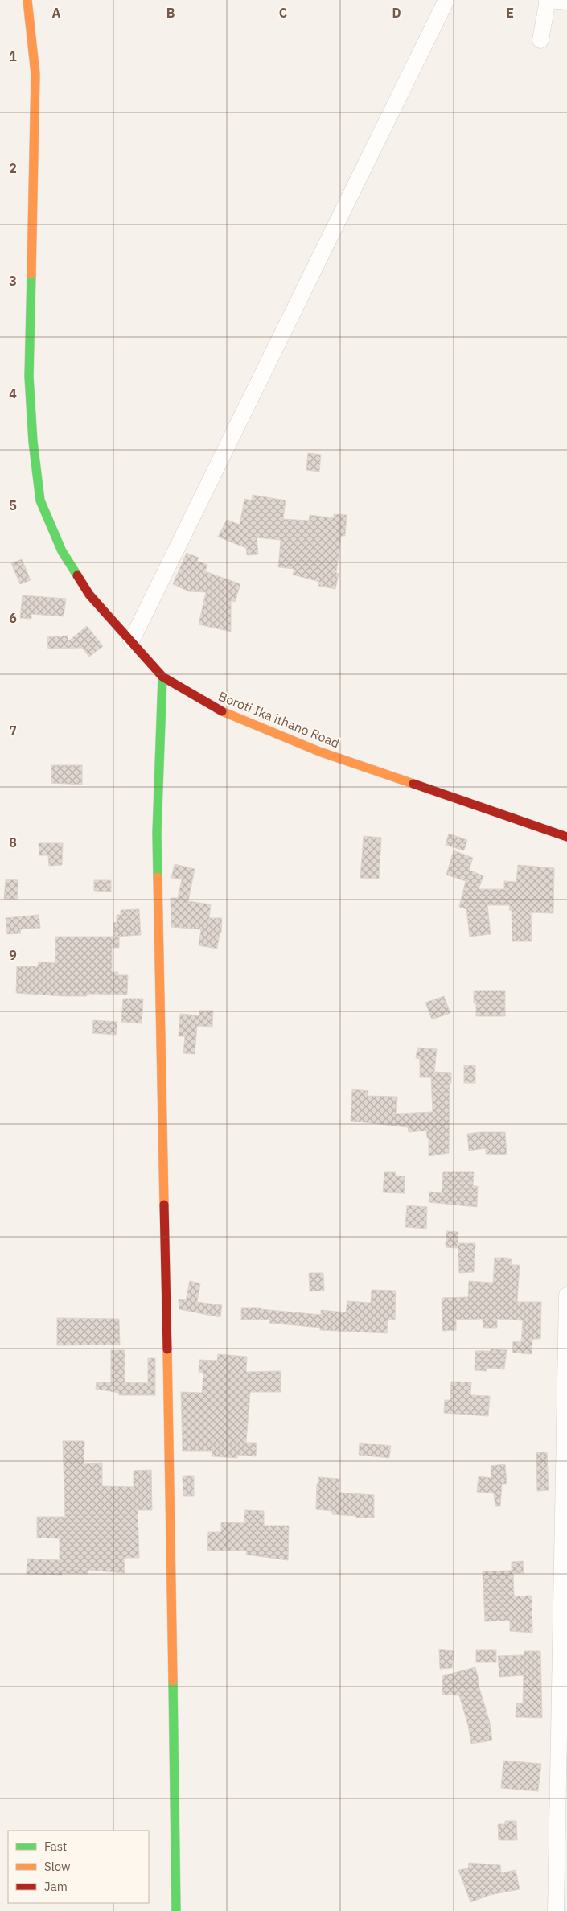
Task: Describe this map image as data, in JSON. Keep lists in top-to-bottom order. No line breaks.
{"streets":{"street":["Boroti Ika ithano Road"]},"legend":["Fast","Slow","Jam"],"grid":{"columns":["A","B","C","D","E"],"rows":["1","2","3","4","5","6","7","8","9"]}}
